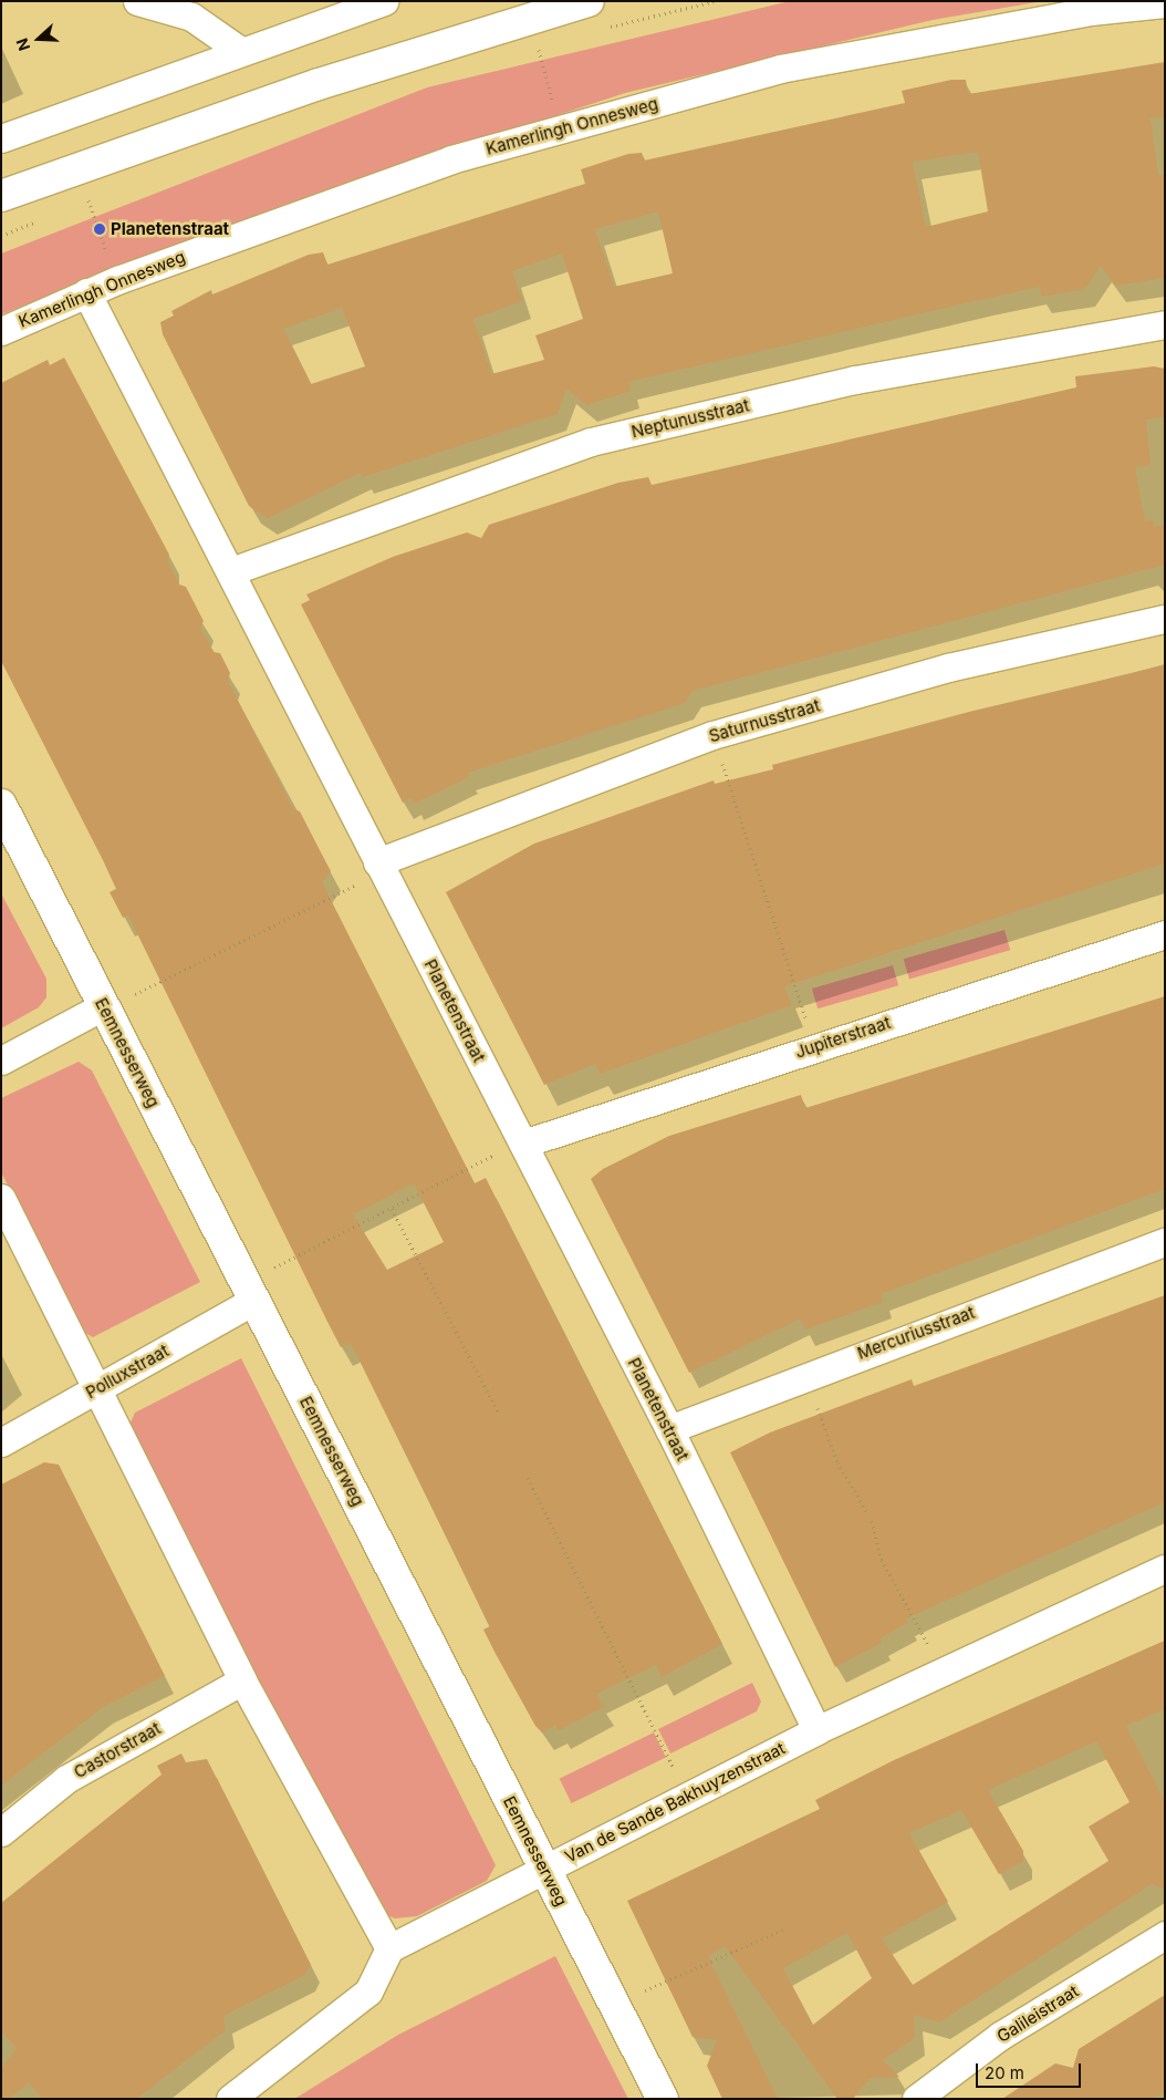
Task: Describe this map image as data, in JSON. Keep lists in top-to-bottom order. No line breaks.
{"streets":{"street":["Kamerlingh Onnesweg","Neptunusstraat","Saturnusstraat","Planetenstraat","Jupiterstraat","Eemnesserweg","Mercuriusstraat","Polluxstraat","Castorstraat","Van de Sande Bakhuyzenstraat","Galileistraat"]},"crossings":[["Kamerlingh Onnesweg","Planetenstraat"],["Neptunusstraat","Planetenstraat"],["Saturnusstraat","Planetenstraat"],["Planetenstraat","Jupiterstraat"],["Planetenstraat","Mercuriusstraat"],["Planetenstraat","Van de Sande Bakhuyzenstraat"],["Eemnesserweg","Polluxstraat"],["Eemnesserweg","Van de Sande Bakhuyzenstraat"]],"places":["Planetenstraat"],"scale_bar":"20 m","north":"left"}
